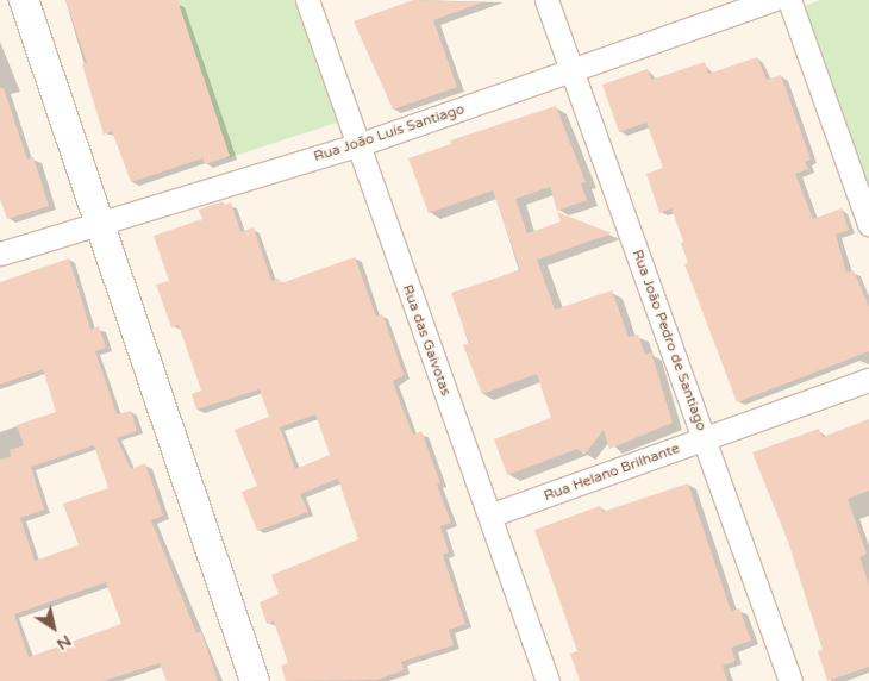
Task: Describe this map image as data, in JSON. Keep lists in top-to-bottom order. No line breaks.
{"streets":{"street":["Rua João Luís Santiago","Rua das Gaivotas","Rua João Pedro de Santiago","Rua Helano Brilhante"]},"crossings":[["Rua João Luís Santiago","Rua das Gaivotas"],["Rua João Luís Santiago","Rua João Pedro de Santiago"],["Rua das Gaivotas","Rua Helano Brilhante"],["Rua João Pedro de Santiago","Rua Helano Brilhante"]],"north":"bottom right"}
